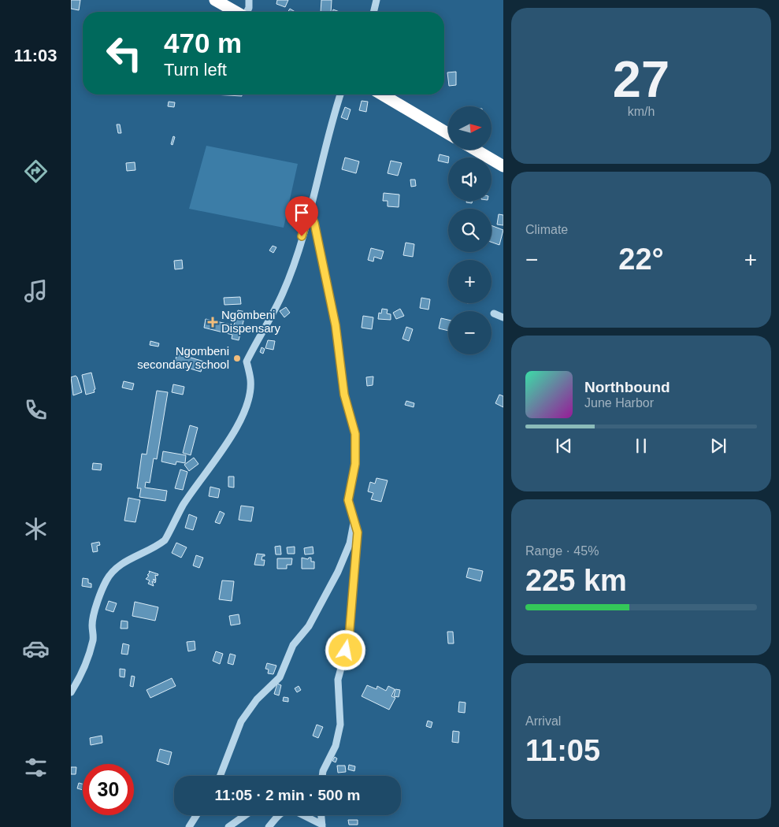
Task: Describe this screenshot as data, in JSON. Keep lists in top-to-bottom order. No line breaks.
{"places":{"health":["Ngombeni Dispensary"],"other":["Ngombeni secondary school"]},"north":"right","page":{"tabs":"11:03","tile":[["27","km/h"],"Climate",["Range · 45%","225 km"],["Arrival","11:05"]],"turn":["470 m","Turn left"],"map_buttons":["+","−"],"heat":["−","22°","+"],"song":["Northbound","June Harbor"],"limit":"30","trip":"11:05 · 2 min · 500 m"}}
